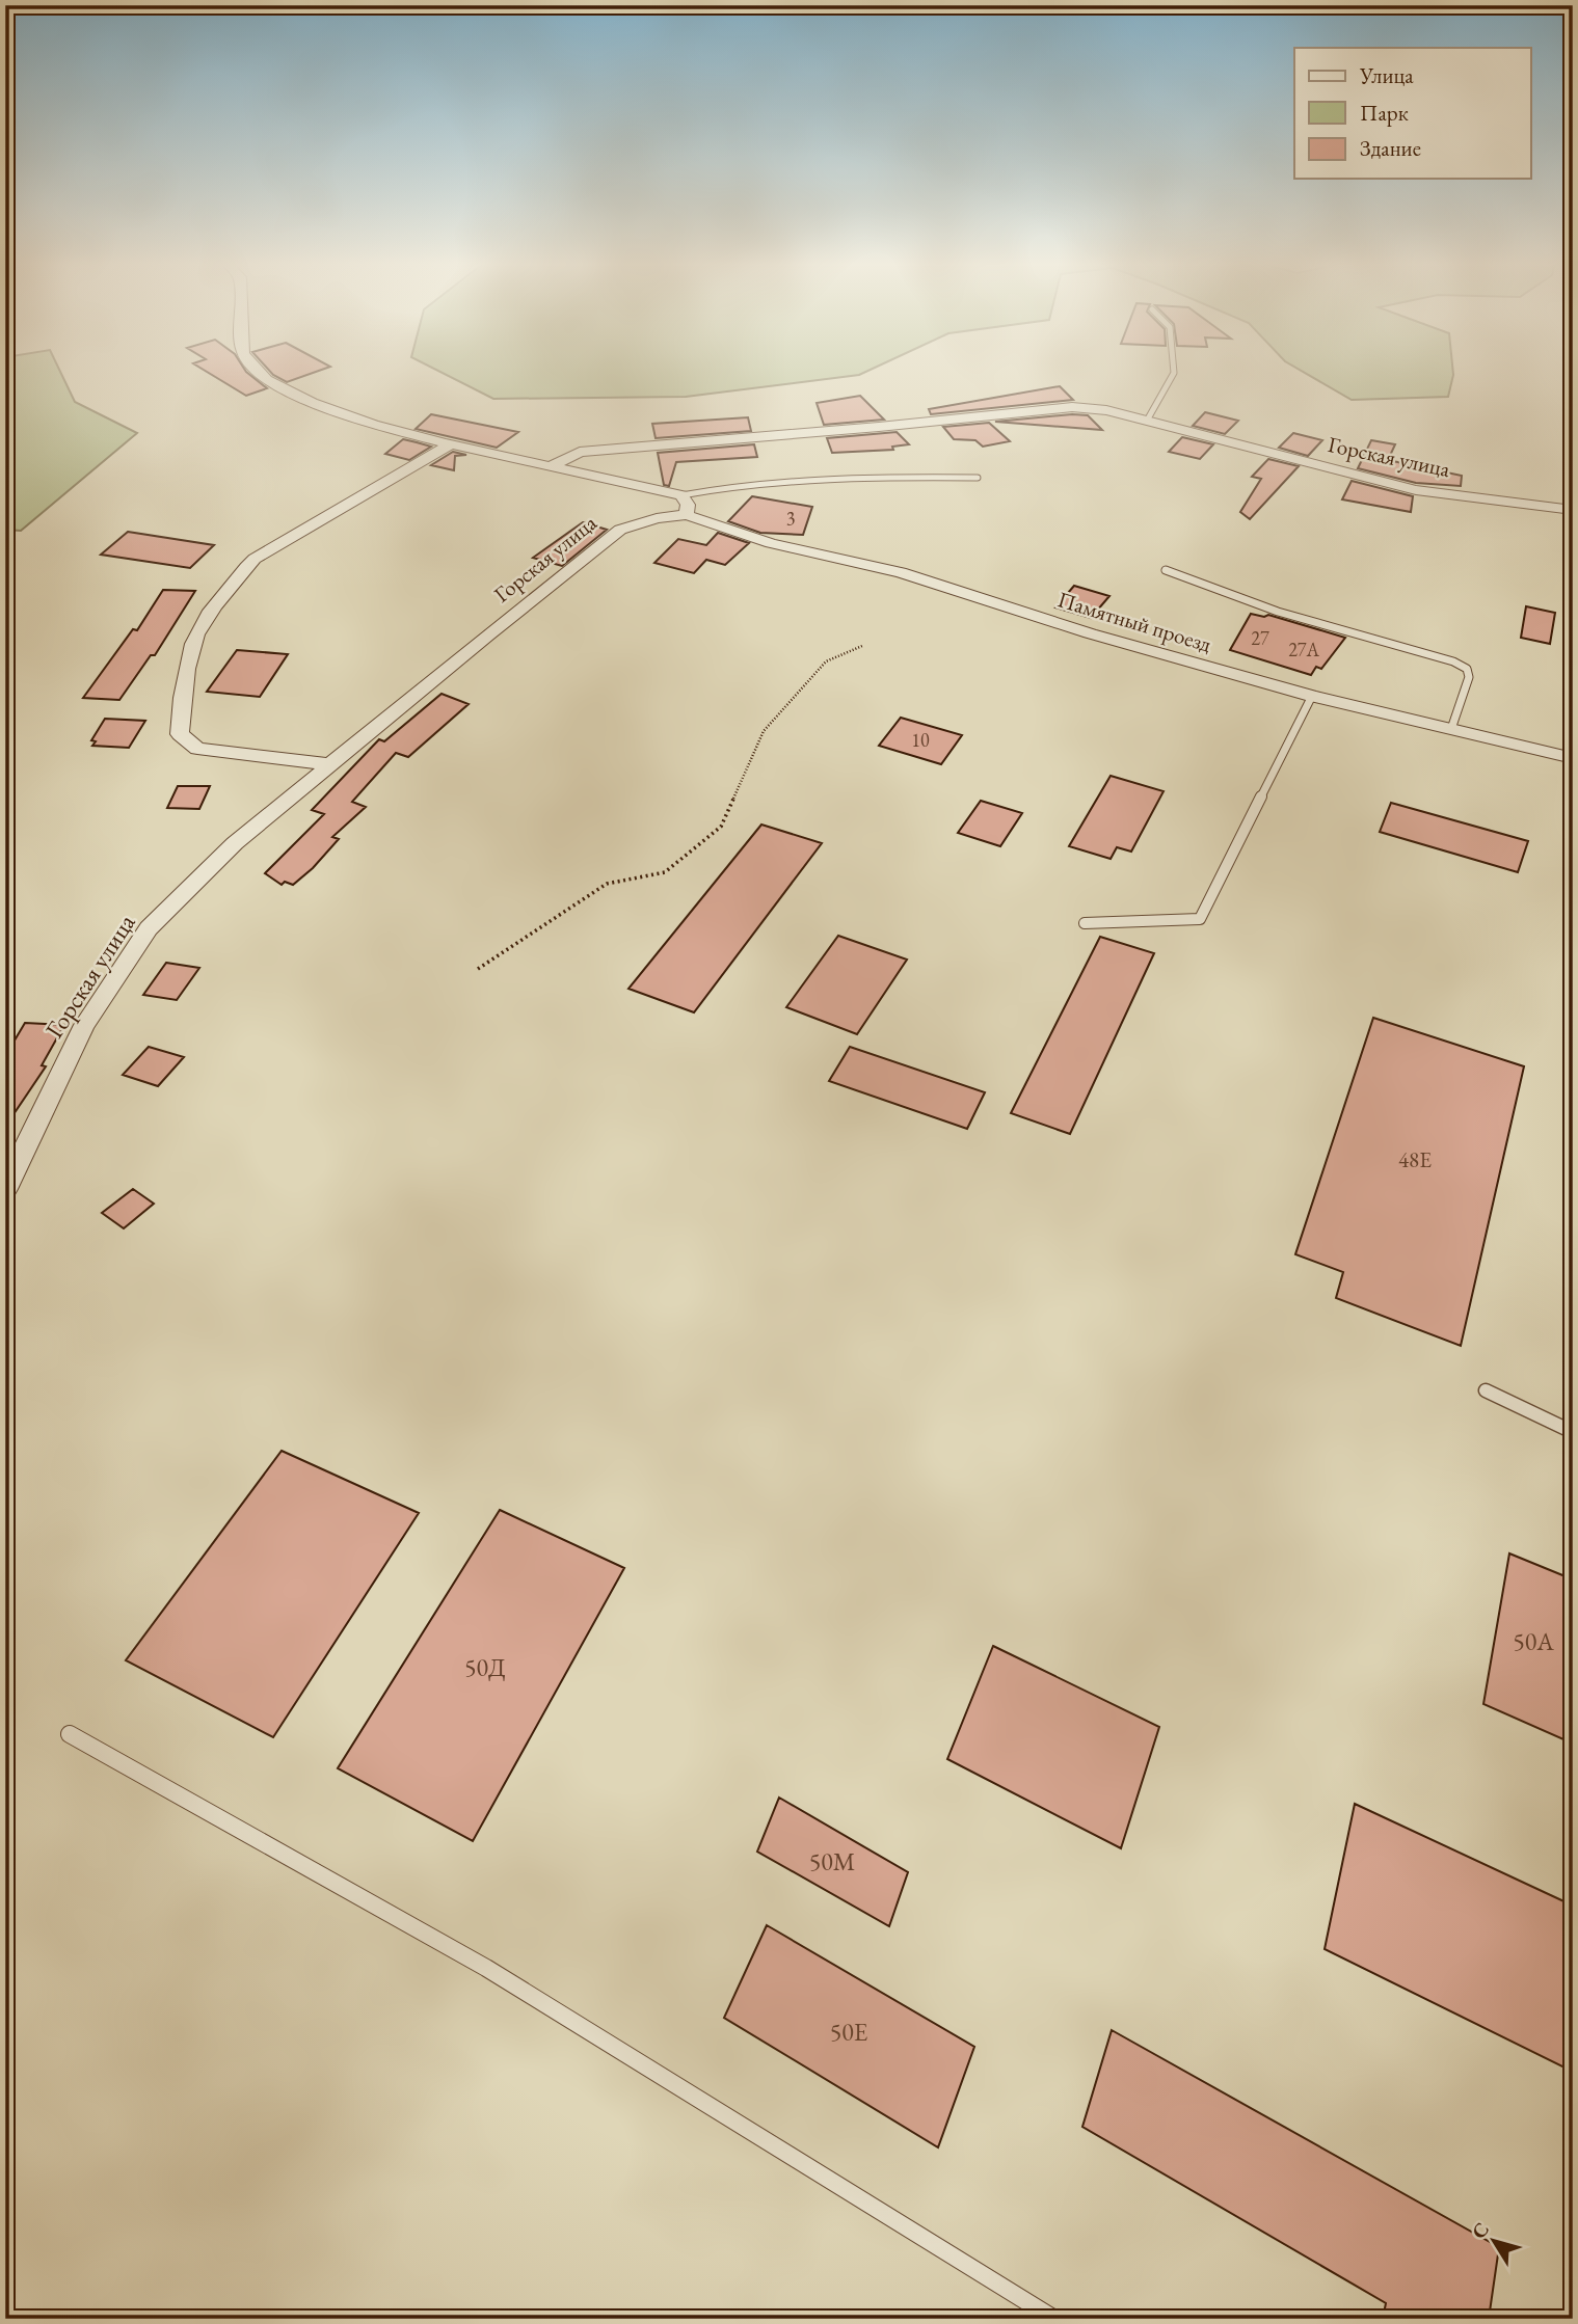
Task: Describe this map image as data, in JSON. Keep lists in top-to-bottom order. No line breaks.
{"streets":{"street":["Горская улица","Памятный проезд"]},"crossings":[["Горская улица","Памятный проезд"]],"house_numbers":["3","27","27А","10","48Е","50А","50Д","50М","50Е"],"legend":["Улица","Парк","Здание"],"north":"top left"}
